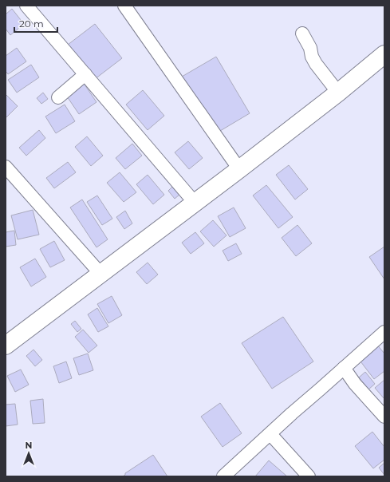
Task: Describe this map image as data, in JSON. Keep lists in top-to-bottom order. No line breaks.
{"scale_bar":"20 m","north":"top"}
